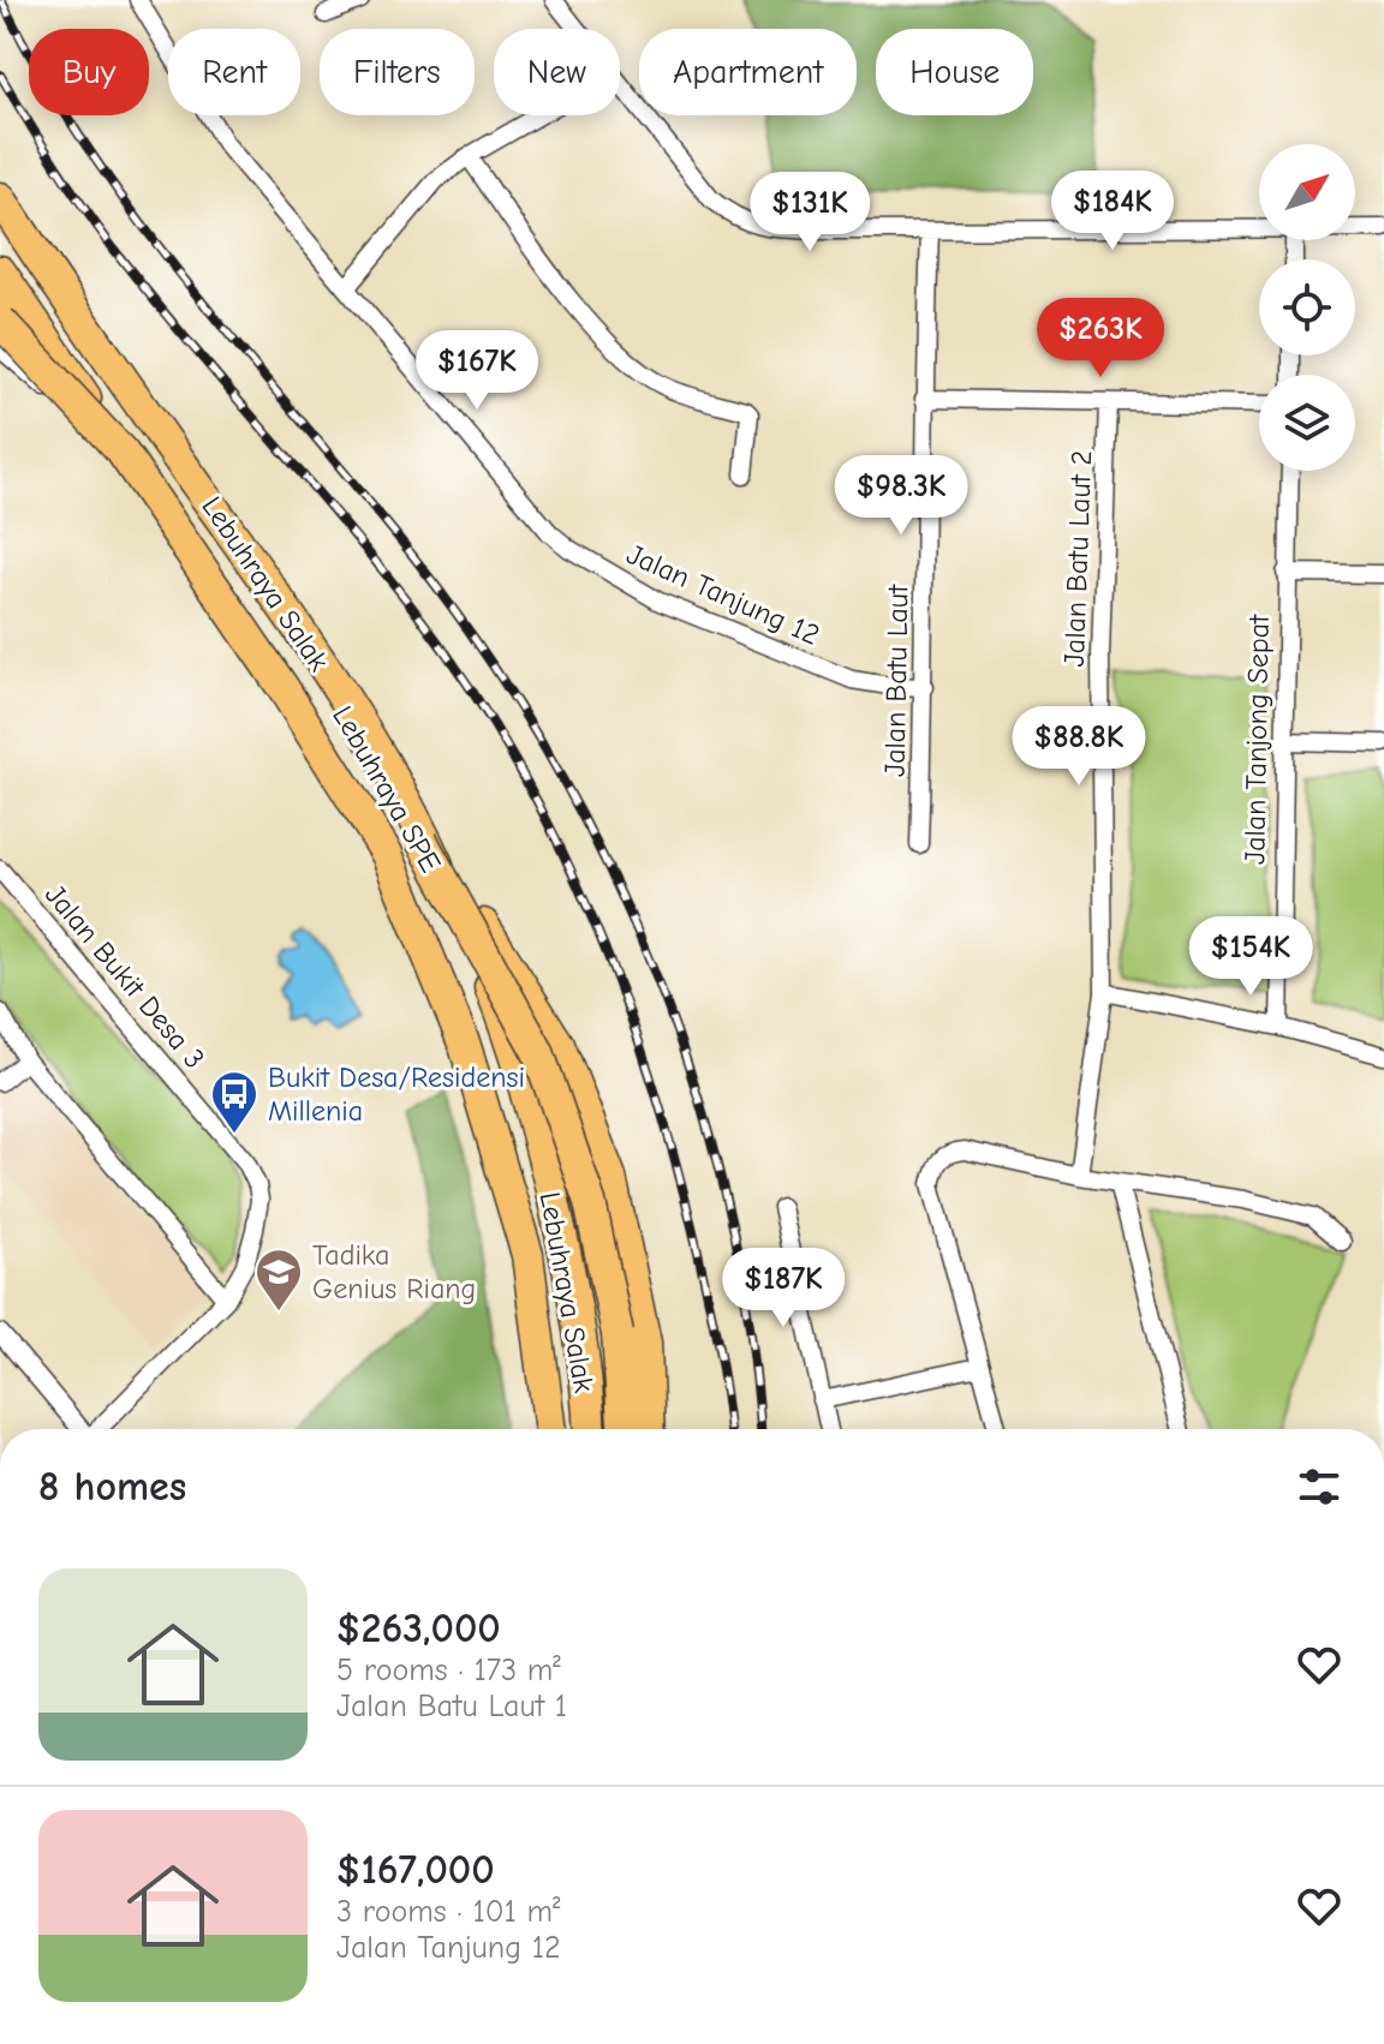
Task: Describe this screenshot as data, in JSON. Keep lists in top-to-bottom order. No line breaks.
{"streets":{"highway":["Lebuhraya Salak","Lebuhraya SPE"],"street":["Jalan Batu Laut 2","Jalan Tanjung 12","Jalan Batu Laut","Jalan Tanjong Sepat","Jalan Bukit Desa 3"]},"crossings":[["Lebuhraya Salak","Lebuhraya SPE"],["Jalan Tanjung 12","Jalan Batu Laut"]],"places":{"bus stop":["Bukit Desa/Residensi Millenia"],"school or university":["Tadika Genius Riang"]},"north":"top right","page":{"chip":["Buy","Rent","Filters","New","Apartment","House"],"price":["$184K","$131K","$263K","$167K","$98.3K","$88.8K","$154K","$187K"],"heading":"8 homes","list":[{"name":"$263,000","note":"5 rooms · 173 m² · Jalan Batu Laut 1"},{"name":"$167,000","note":"3 rooms · 101 m² · Jalan Tanjung 12"}]}}
